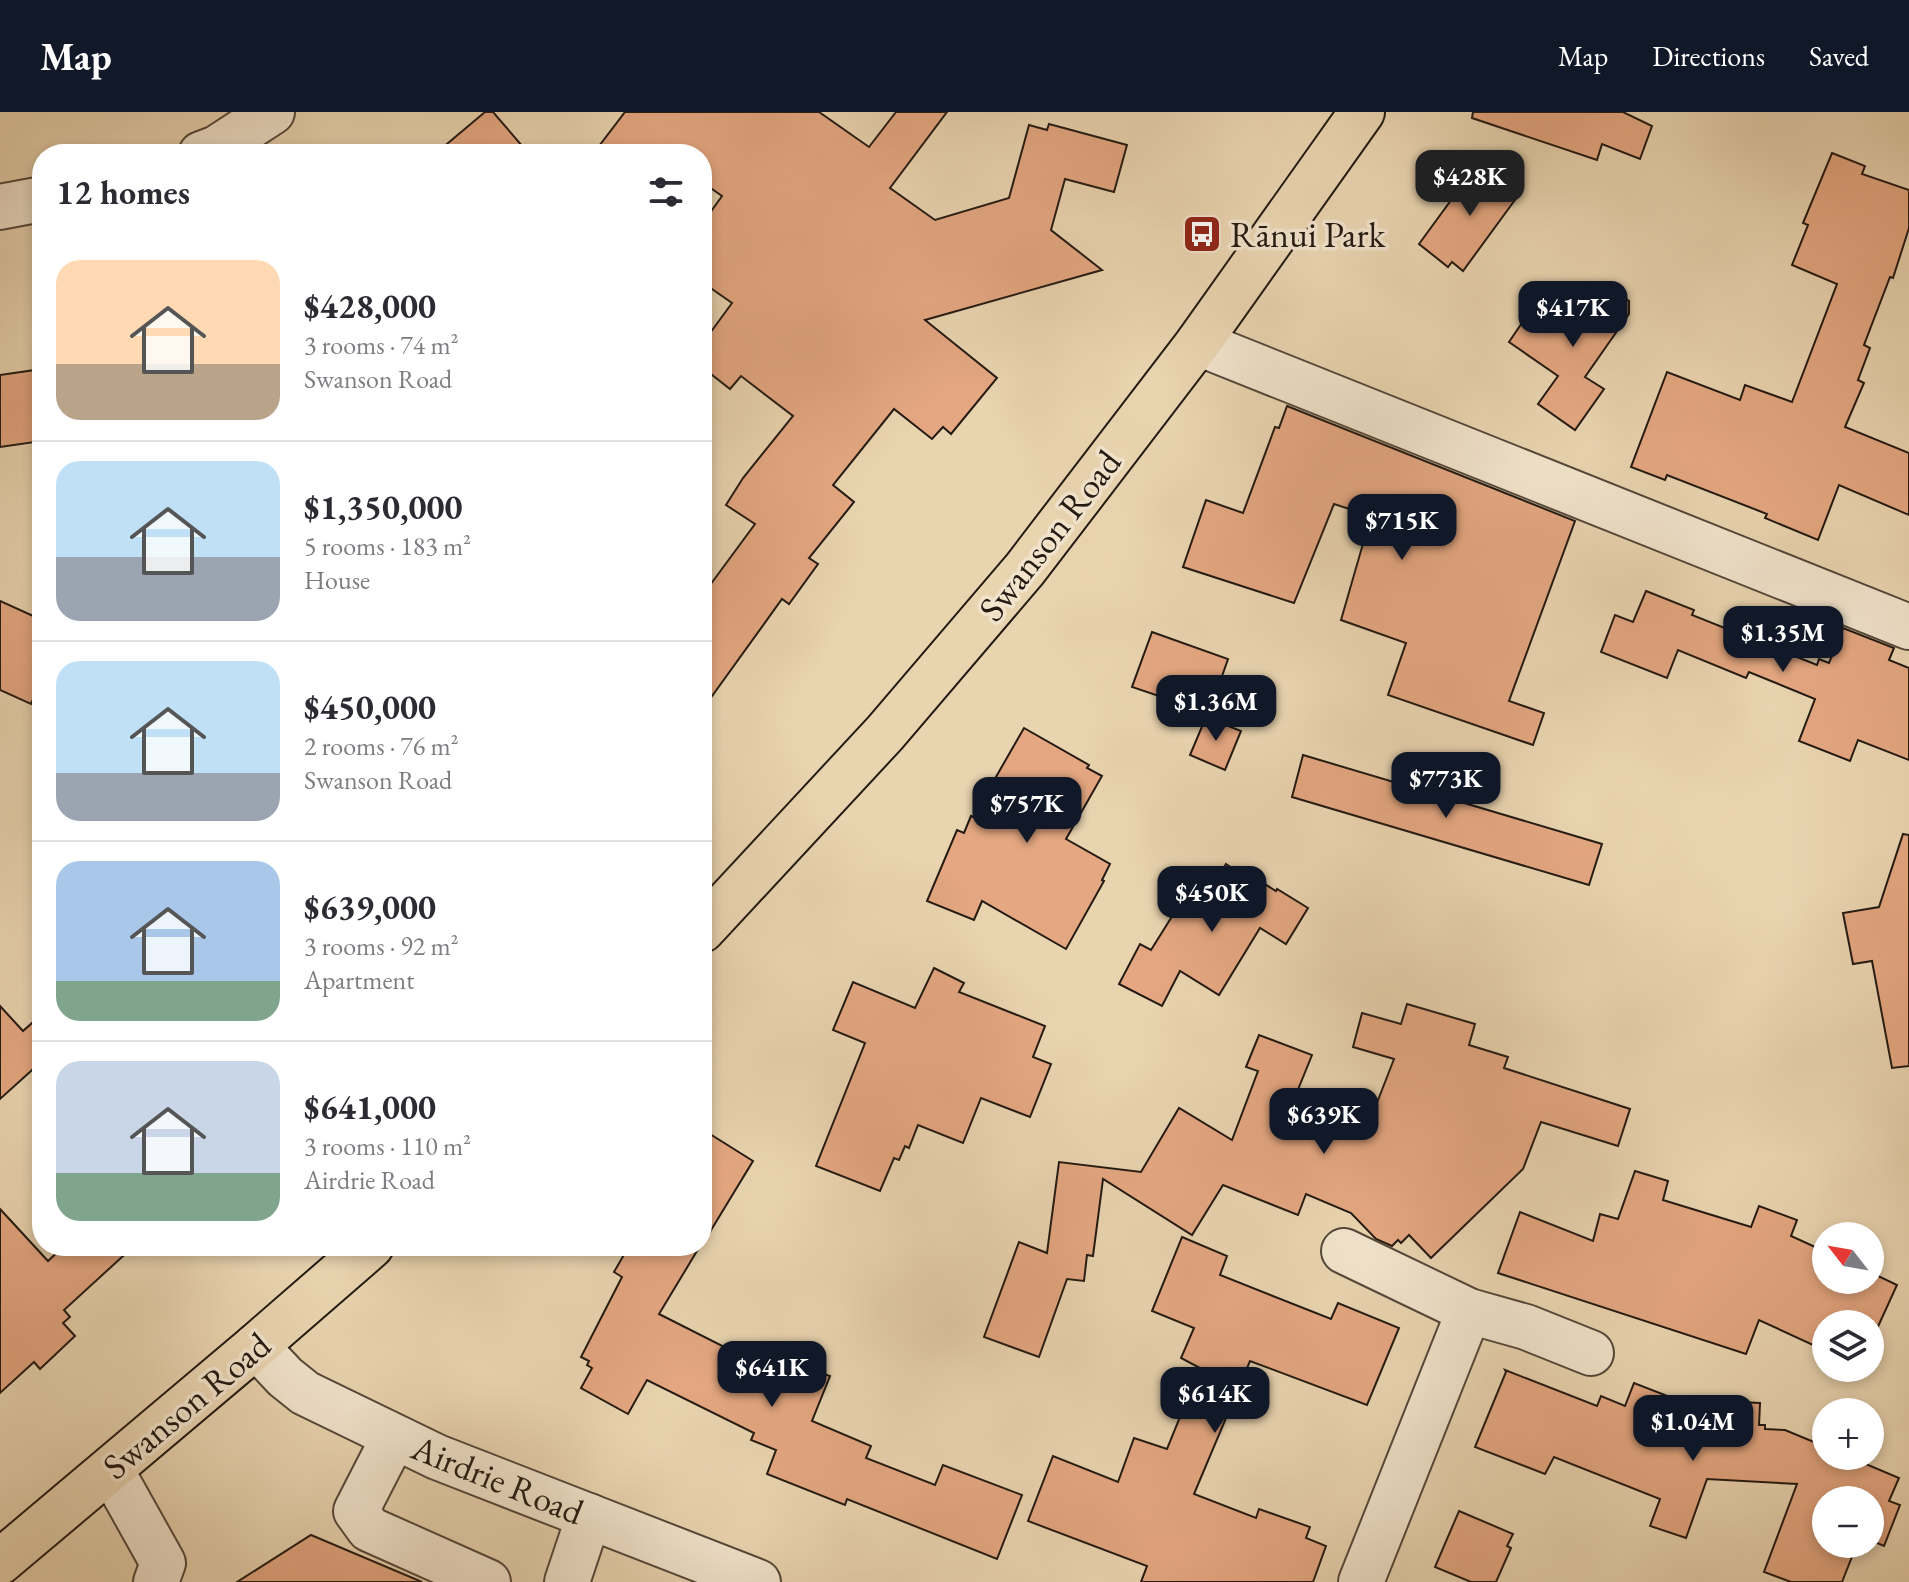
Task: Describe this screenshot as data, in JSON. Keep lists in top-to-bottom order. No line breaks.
{"streets":{"main road":["Swanson Road"],"street":["Airdrie Road"]},"crossings":[["Swanson Road","Airdrie Road"]],"places":{"bus stop":["Rānui Park"]},"north":"top left","page":{"header":"Map","nav":["Map","Directions","Saved"],"heading":"12 homes","price":["$428K","$417K","$715K","$1.35M","$1.36M","$773K","$757K","$450K","$639K","$641K","$614K","$1.04M"],"list":[{"name":"$428,000","note":"3 rooms · 74 m² · Swanson Road"},{"name":"$1,350,000","note":"5 rooms · 183 m² · House"},{"name":"$450,000","note":"2 rooms · 76 m² · Swanson Road"},{"name":"$639,000","note":"3 rooms · 92 m² · Apartment"},{"name":"$641,000","note":"3 rooms · 110 m² · Airdrie Road"}],"map_buttons":["+","−"]}}
